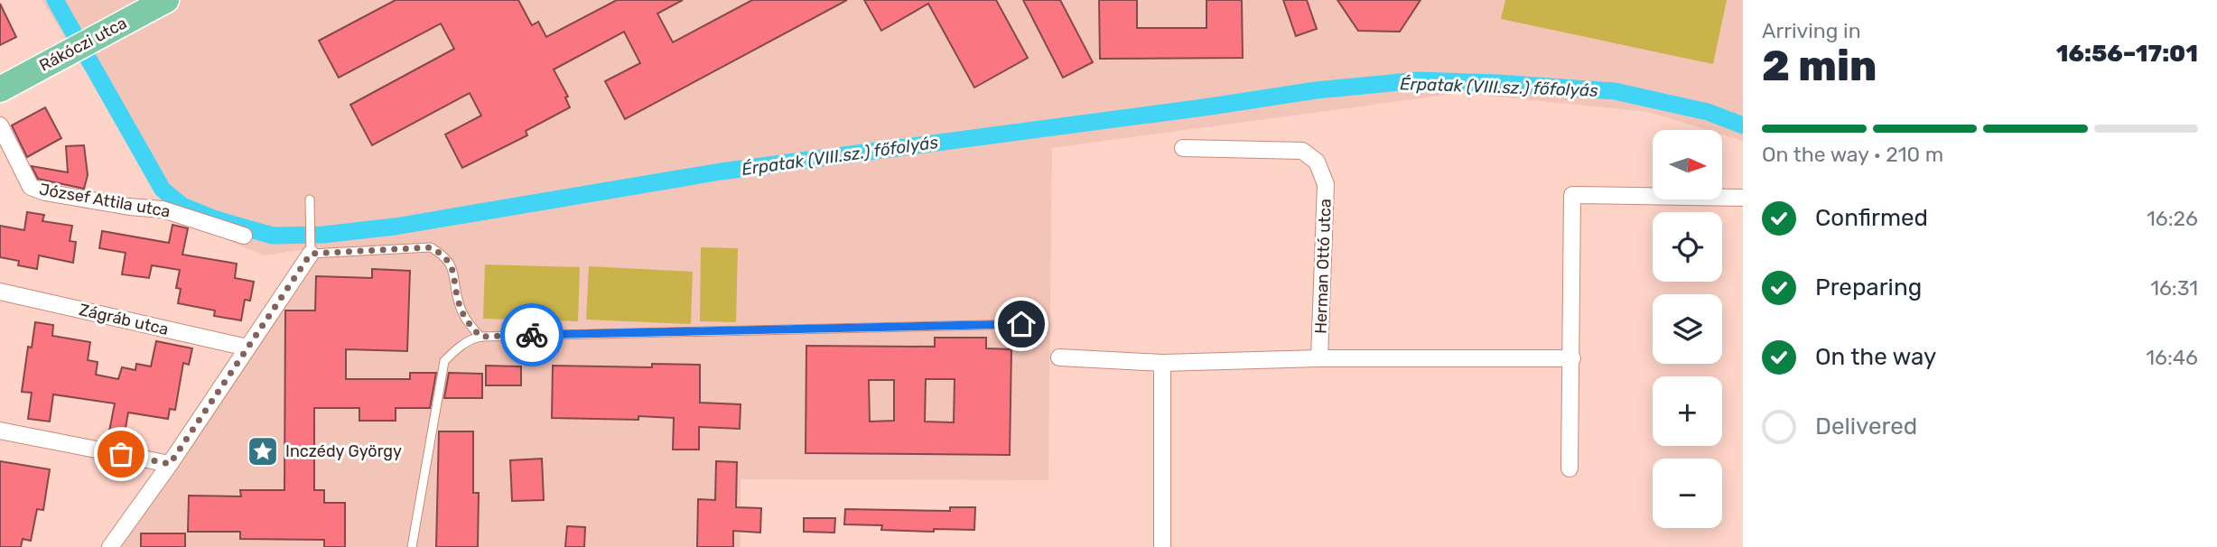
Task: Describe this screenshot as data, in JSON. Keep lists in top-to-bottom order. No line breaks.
{"streets":{"main road":["Rákóczi utca"],"street":["József Attila utca","Herman Ottó utca","Zágráb utca"]},"water":["Érpatak (VIII.sz.) főfolyás"],"places":{"place":["Inczédy György"]},"north":"right","page":{"heading":["2 min","Arriving in","16:56–17:01"],"bar":"On the way · 210 m","map_buttons":["+","−"],"list":[["Confirmed","16:26"],["Preparing","16:31"],["On the way","16:46"],"Delivered"]}}
